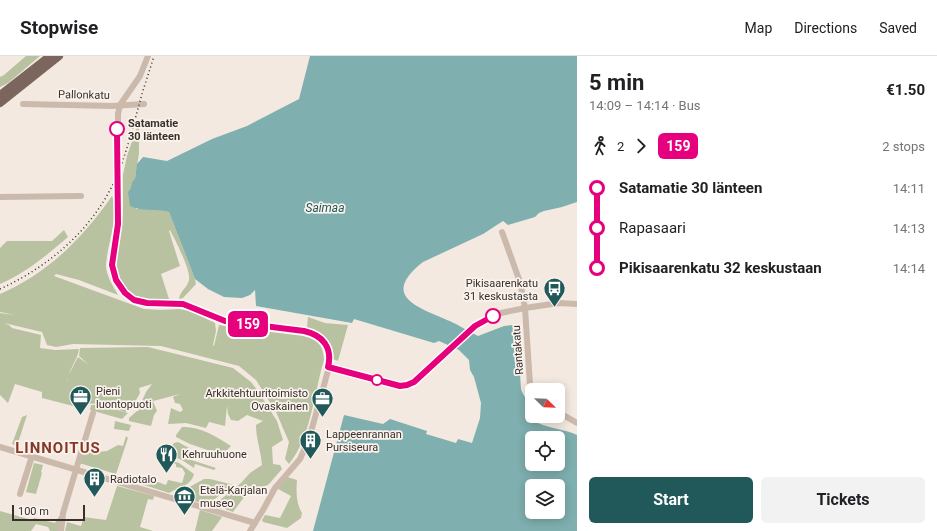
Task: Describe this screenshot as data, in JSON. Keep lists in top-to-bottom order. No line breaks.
{"streets":{"street":["Pallonkatu","Rantakatu"]},"districts":["LINNOITUS"],"water":["Saimaa"],"places":{"other":["Satamatie 30 länteen"],"bus stop":["Pikisaarenkatu 31 keskustasta"],"office":["Pieni luontopuoti","Arkkitehtuuritoimisto Ovaskainen"],"building":["Lappeenrannan Pursiseura","Radiotalo"],"restaurant":["Kehruuhuone"],"museum":["Etelä-Karjalan museo"]},"lines":["bus line 159"],"scale_bar":"100 m","north":"bottom right","page":{"header":"Stopwise","nav":["Map","Directions","Saved"],"on_map":"159","heading":["5 min","14:09 – 14:14 · Bus","€1.50"],"legs":["2","159","2 stops"],"list":[{"name":"Satamatie 30 länteen","value":"14:11"},{"name":"Rapasaari","value":"14:13"},{"name":"Pikisaarenkatu 32 keskustaan","value":"14:14"}],"buttons":["Start","Tickets"],"scale":"100 m"}}
